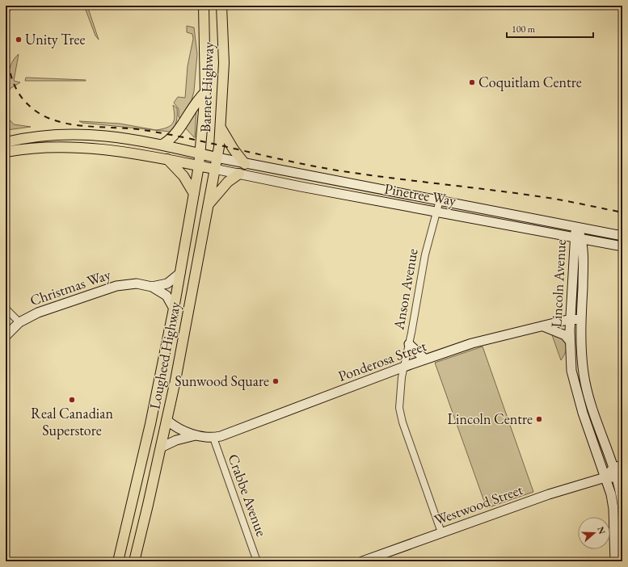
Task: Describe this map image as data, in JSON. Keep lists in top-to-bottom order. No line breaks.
{"streets":{"main road":["Barnet Highway","Pinetree Way","Lincoln Avenue","Christmas Way","Lougheed Highway","Ponderosa Street","Westwood Street"],"street":["Anson Avenue","Crabbe Avenue"]},"crossings":[["Barnet Highway","Pinetree Way"],["Barnet Highway","Lougheed Highway"],["Pinetree Way","Lincoln Avenue"],["Pinetree Way","Anson Avenue"],["Pinetree Way","Lougheed Highway"],["Lincoln Avenue","Ponderosa Street"],["Lincoln Avenue","Westwood Street"],["Christmas Way","Lougheed Highway"],["Anson Avenue","Ponderosa Street"],["Anson Avenue","Westwood Street"],["Lougheed Highway","Ponderosa Street"],["Ponderosa Street","Crabbe Avenue"]],"places":["Unity Tree","Coquitlam Centre","Sunwood Square","Real Canadian Superstore","Lincoln Centre"],"scale_bar":"100 m","north":"right"}
